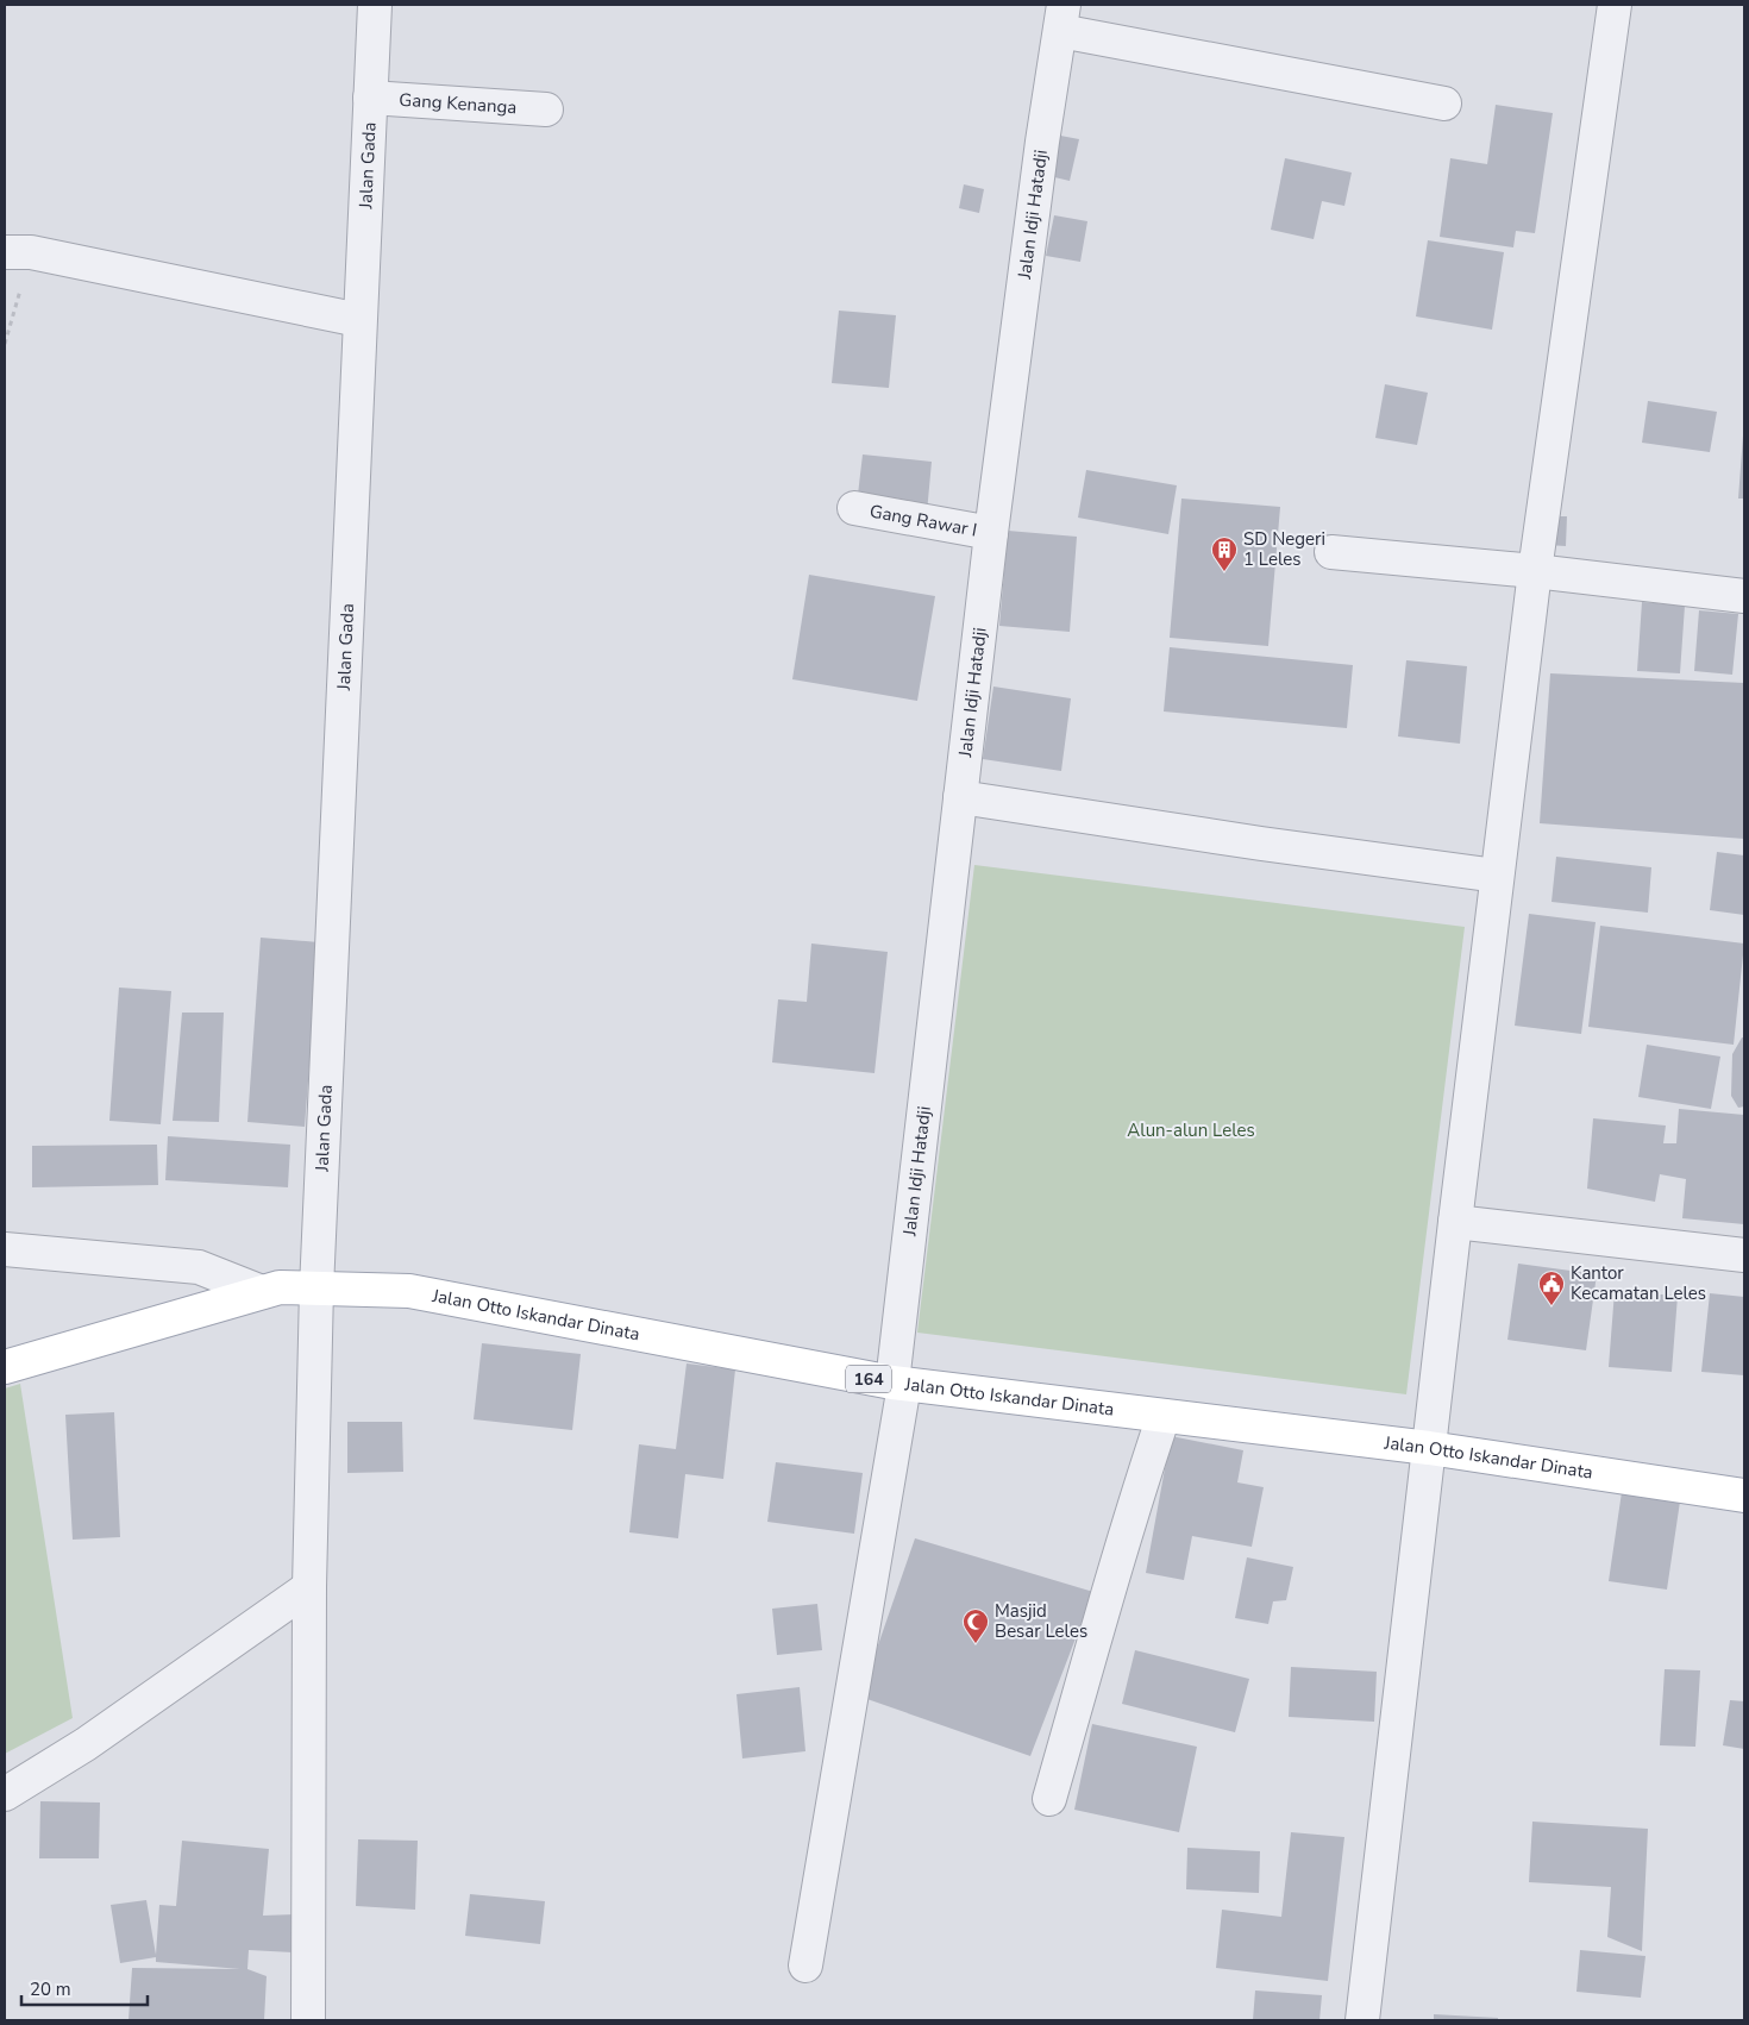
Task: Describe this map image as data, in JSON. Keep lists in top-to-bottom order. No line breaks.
{"streets":{"main road":["Jalan Otto Iskandar Dinata","164"],"street":["Gang Kenanga","Jalan Gada","Jalan Idji Hatadji","Gang Rawar I"]},"crossings":[["Gang Kenanga","Jalan Gada"],["Jalan Gada","Jalan Otto Iskandar Dinata"],["Jalan Idji Hatadji","Gang Rawar I"],["Jalan Idji Hatadji","Jalan Otto Iskandar Dinata"]],"parks":["Alun-alun Leles"],"places":{"building":["SD Negeri 1 Leles"],"public building":["Kantor Kecamatan Leles"],"mosque":["Masjid Besar Leles"]},"scale_bar":"20 m"}
